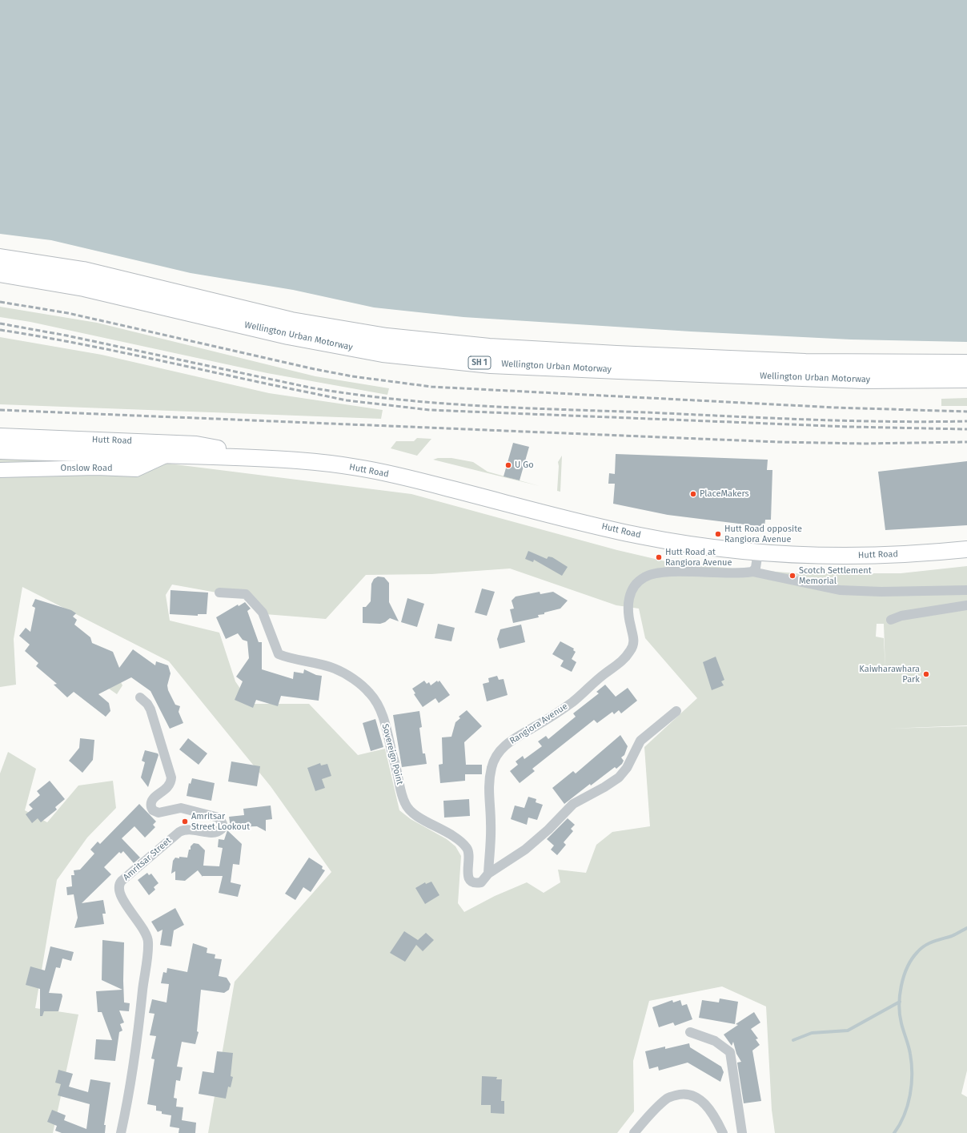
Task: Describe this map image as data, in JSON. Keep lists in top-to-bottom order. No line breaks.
{"streets":{"highway":["Wellington Urban Motorway","SH 1"],"main road":["Hutt Road","Onslow Road"],"street":["Rangiora Avenue","Sovereign Point","Amritsar Street"]},"crossings":[["Hutt Road","Onslow Road"],["Rangiora Avenue","Sovereign Point"]],"places":["U Go","PlaceMakers","Hutt Road opposite Rangiora Avenue","Hutt Road at Rangiora Avenue","Scotch Settlement Memorial","Kaiwharawhara Park","Amritsar Street Lookout"]}
